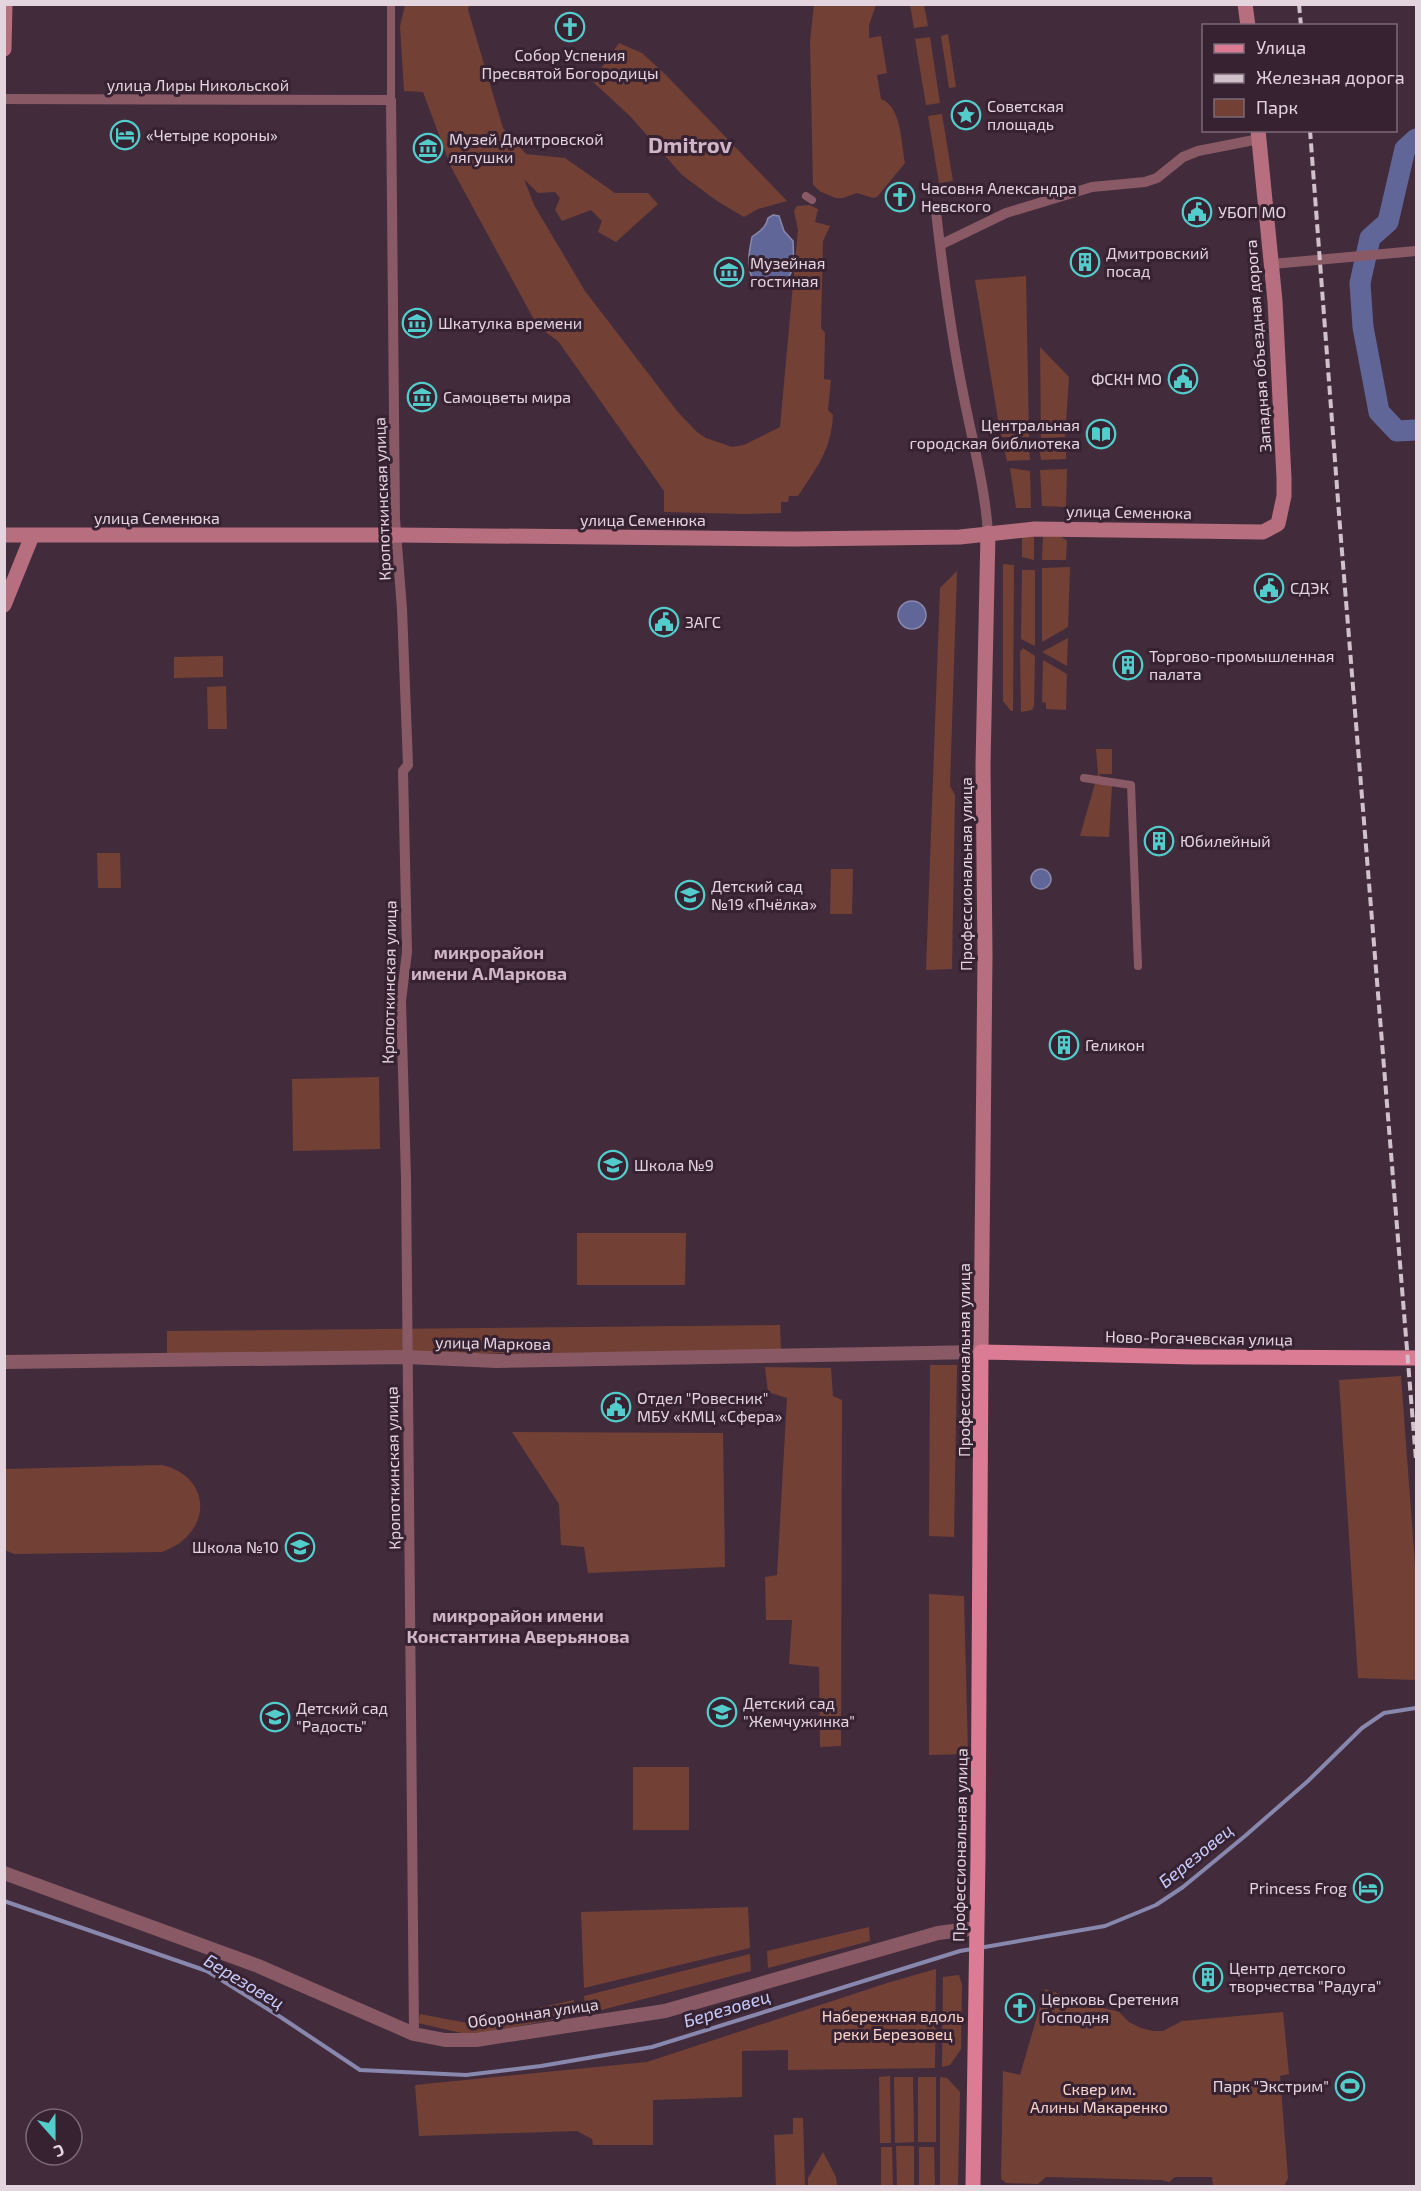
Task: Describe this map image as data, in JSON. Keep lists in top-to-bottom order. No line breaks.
{"streets":{"main road":["Западная объездная дорога","улица Семенюка","Профессиональная улица","Ново-Рогачевская улица"],"street":["улица Лиры Никольской","Кропоткинская улица","улица Маркова","Оборонная улица"]},"crossings":[["улица Лиры Никольской","Кропоткинская улица"],["Западная объездная дорога","улица Семенюка"],["Кропоткинская улица","улица Семенюка"],["Кропоткинская улица","улица Маркова"],["Кропоткинская улица","Оборонная улица"],["улица Семенюка","Профессиональная улица"],["Профессиональная улица","Ново-Рогачевская улица"],["Профессиональная улица","улица Маркова"],["Профессиональная улица","Оборонная улица"],["Ново-Рогачевская улица","улица Маркова"]],"districts":["Dmitrov","микрорайон имени А.Маркова","микрорайон имени Константина Аверьянова"],"water":["Березовец"],"parks":["Набережная вдоль реки Березовец","Сквер им. Алины Макаренко"],"places":{"church":["Собор Успения Пресвятой Богородицы","Часовня Александра Невского","Церковь Сретения Господня"],"place":["Советская площадь"],"hotel":["«Четыре короны»","Princess Frog"],"museum":["Музей Дмитровской лягушки","Музейная гостиная","Шкатулка времени","Самоцветы мира"],"public building":["УБОП МО","ФСКН МО","СДЭК","ЗАГС","Отдел \"Ровесник\" МБУ «КМЦ «Сфера»"],"building":["Дмитровский посад","Торгово-промышленная палата","Юбилейный","Геликон","Центр детского творчества \"Радуга\""],"library":["Центральная городская библиотека"],"school or university":["Детский сад №19 «Пчёлка»","Школа №9","Школа №10","Детский сад \"Жемчужинка\"","Детский сад \"Радость\""],"sports":["Парк \"Экстрим\""]},"legend":["Улица","Железная дорога","Парк"],"north":"bottom"}
